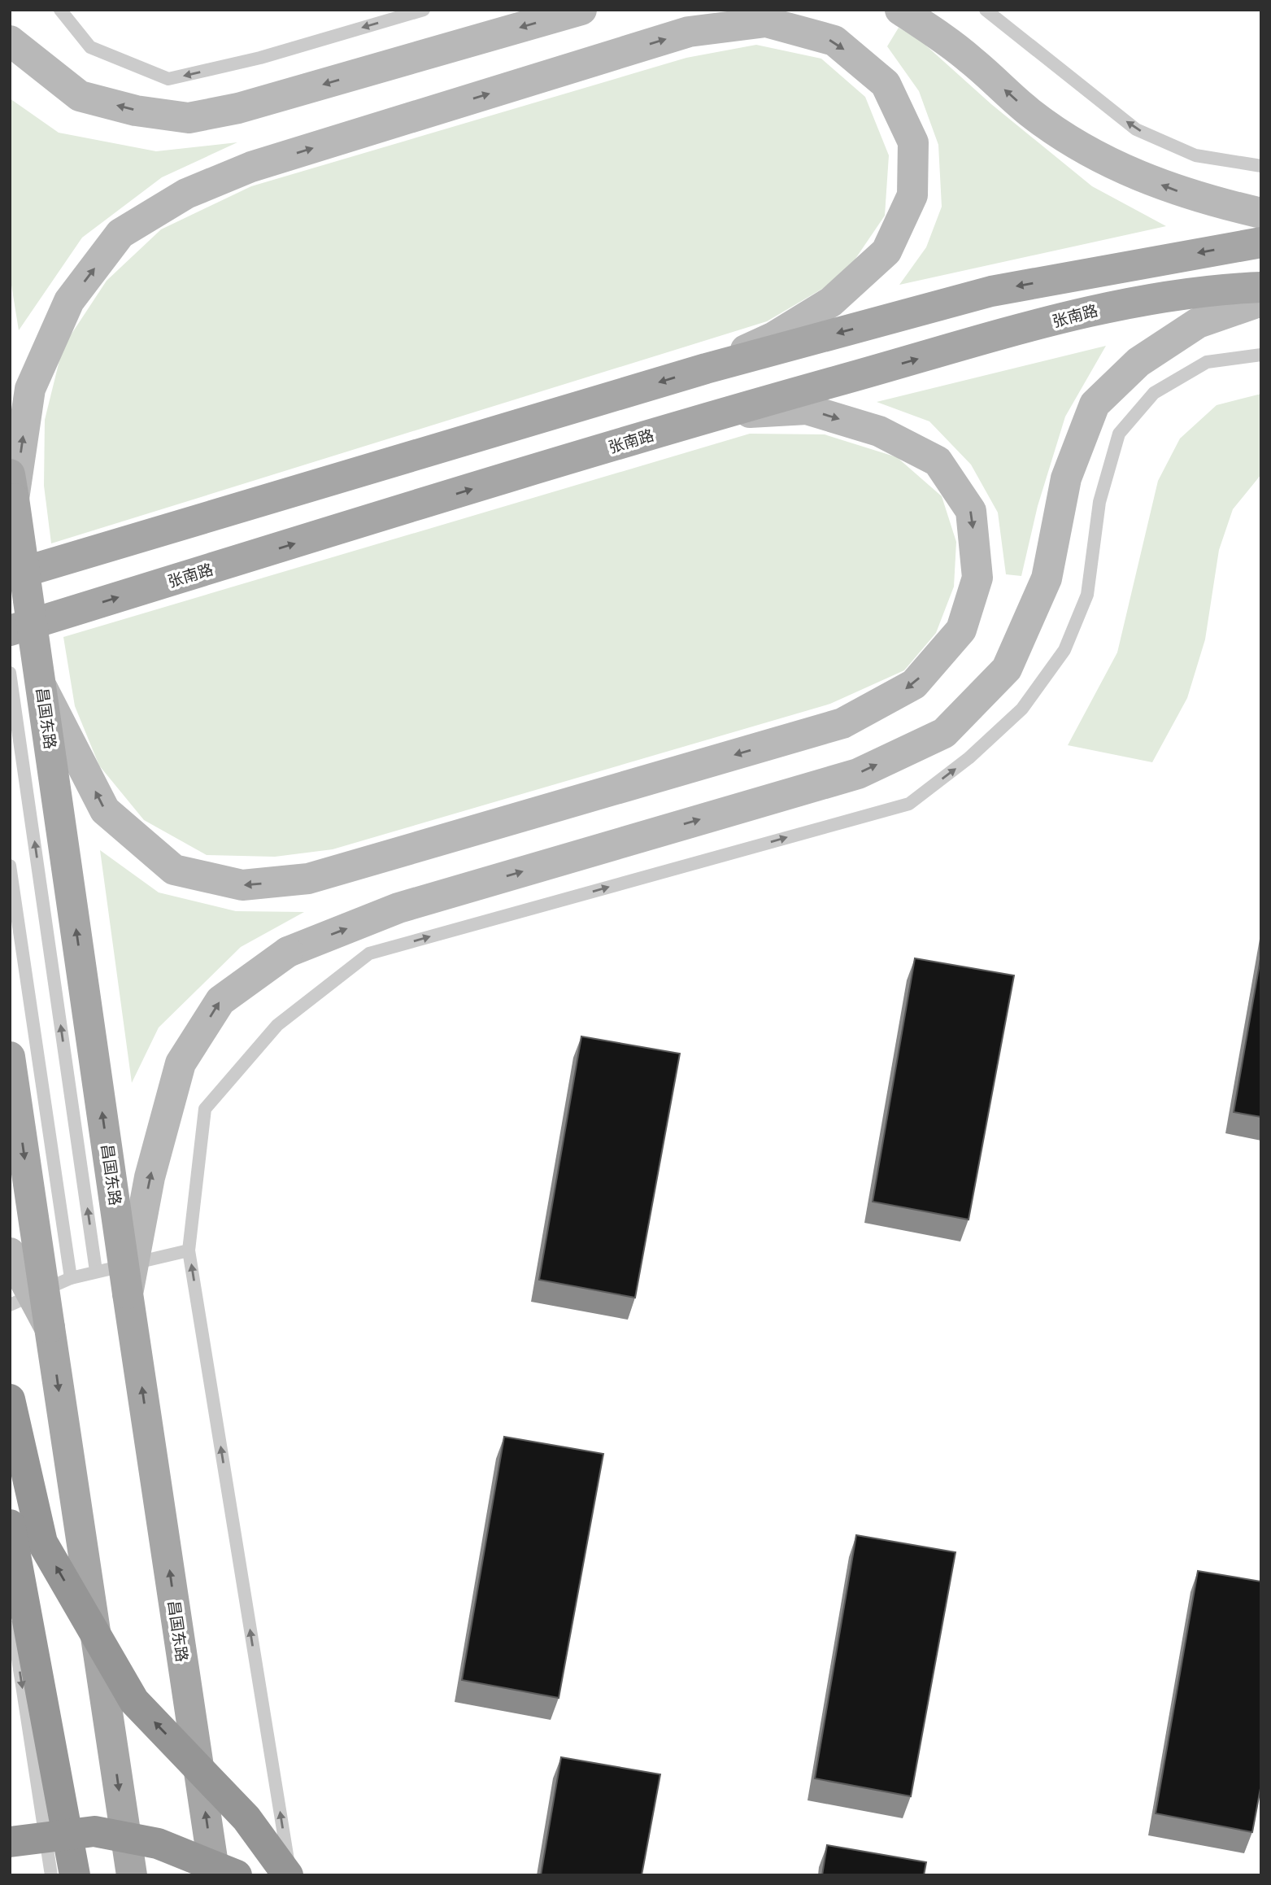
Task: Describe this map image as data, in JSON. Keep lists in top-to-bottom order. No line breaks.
{"streets":{"main road":["张南路","昌国东路"]}}
